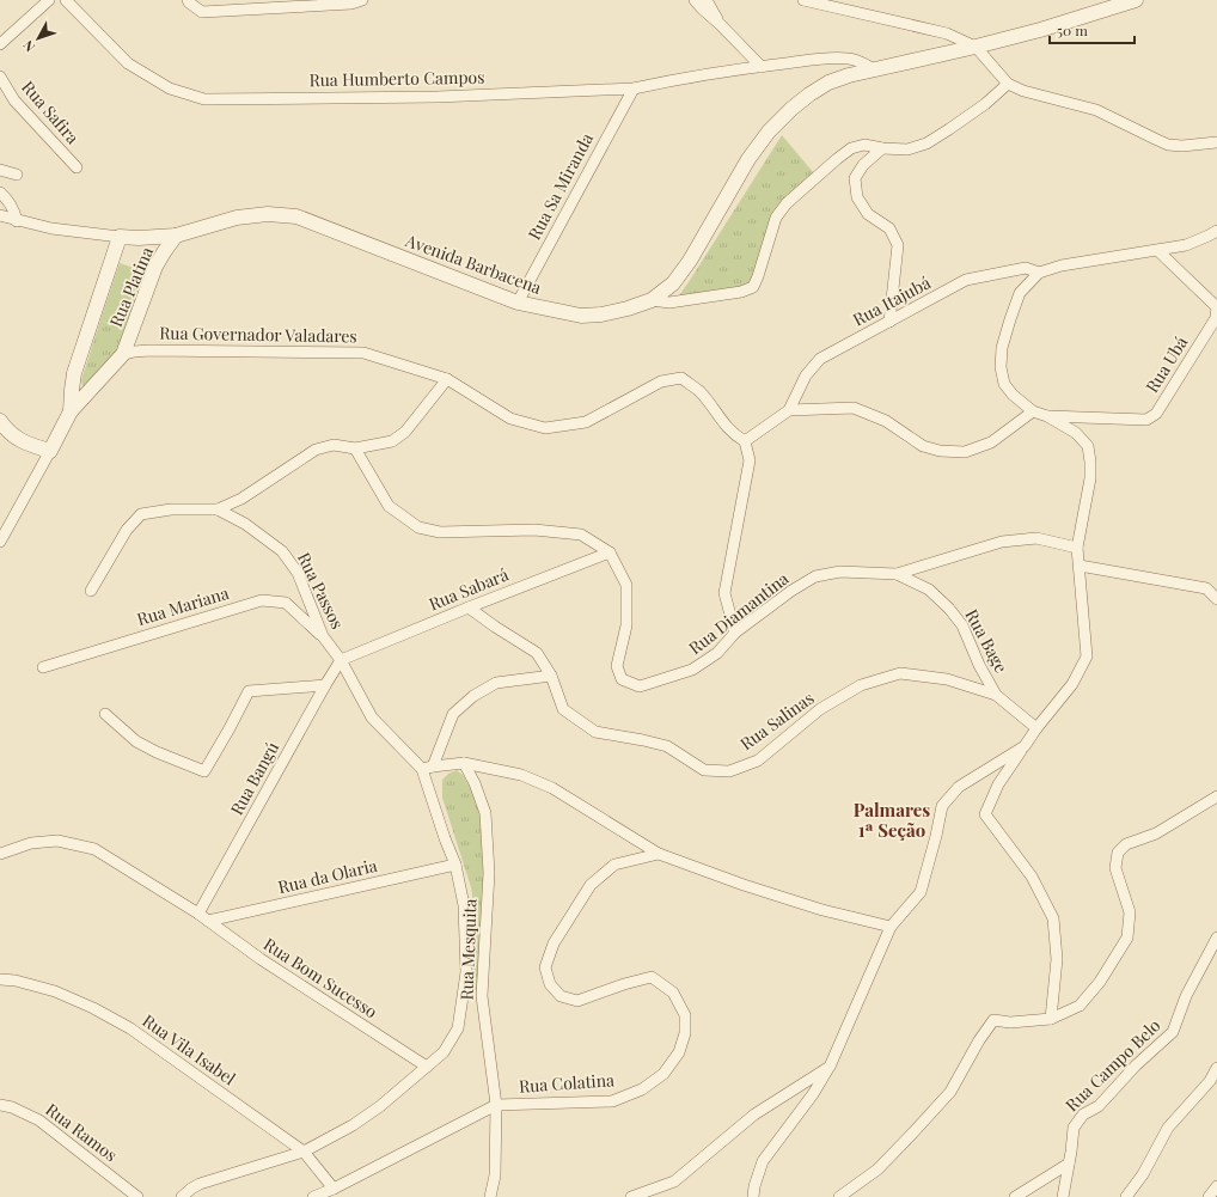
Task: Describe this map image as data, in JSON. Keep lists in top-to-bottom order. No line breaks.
{"streets":{"street":["Rua Humberto Campos","Rua Safira","Rua Sa Miranda","Avenida Barbacena","Rua Platina","Rua Itajubá","Rua Governador Valadares","Rua Ubá","Rua Sabará","Rua Passos","Rua Mariana","Rua Diamantina","Rua Bage","Rua Salinas","Rua Bangú","Rua da Olaria","Rua Mesquita","Rua Bom Sucesso","Rua Vila Isabel","Rua Campo Belo","Rua Colatina","Rua Ramos"]},"crossings":[["Rua Humberto Campos","Rua Sa Miranda"],["Rua Humberto Campos","Avenida Barbacena"],["Rua Sa Miranda","Avenida Barbacena"],["Avenida Barbacena","Rua Platina"],["Rua Platina","Rua Governador Valadares"],["Rua Sabará","Rua Passos"],["Rua Sabará","Rua Diamantina"],["Rua Sabará","Rua Salinas"],["Rua Sabará","Rua Bangú"],["Rua Passos","Rua Mariana"],["Rua Passos","Rua Bangú"],["Rua Diamantina","Rua Bage"],["Rua Bage","Rua Salinas"],["Rua Bangú","Rua Bom Sucesso"],["Rua da Olaria","Rua Bom Sucesso"],["Rua Mesquita","Rua Colatina"],["Rua Vila Isabel","Rua Colatina"]],"districts":["Palmares 1ª Seção"],"scale_bar":"50 m","north":"bottom left"}
